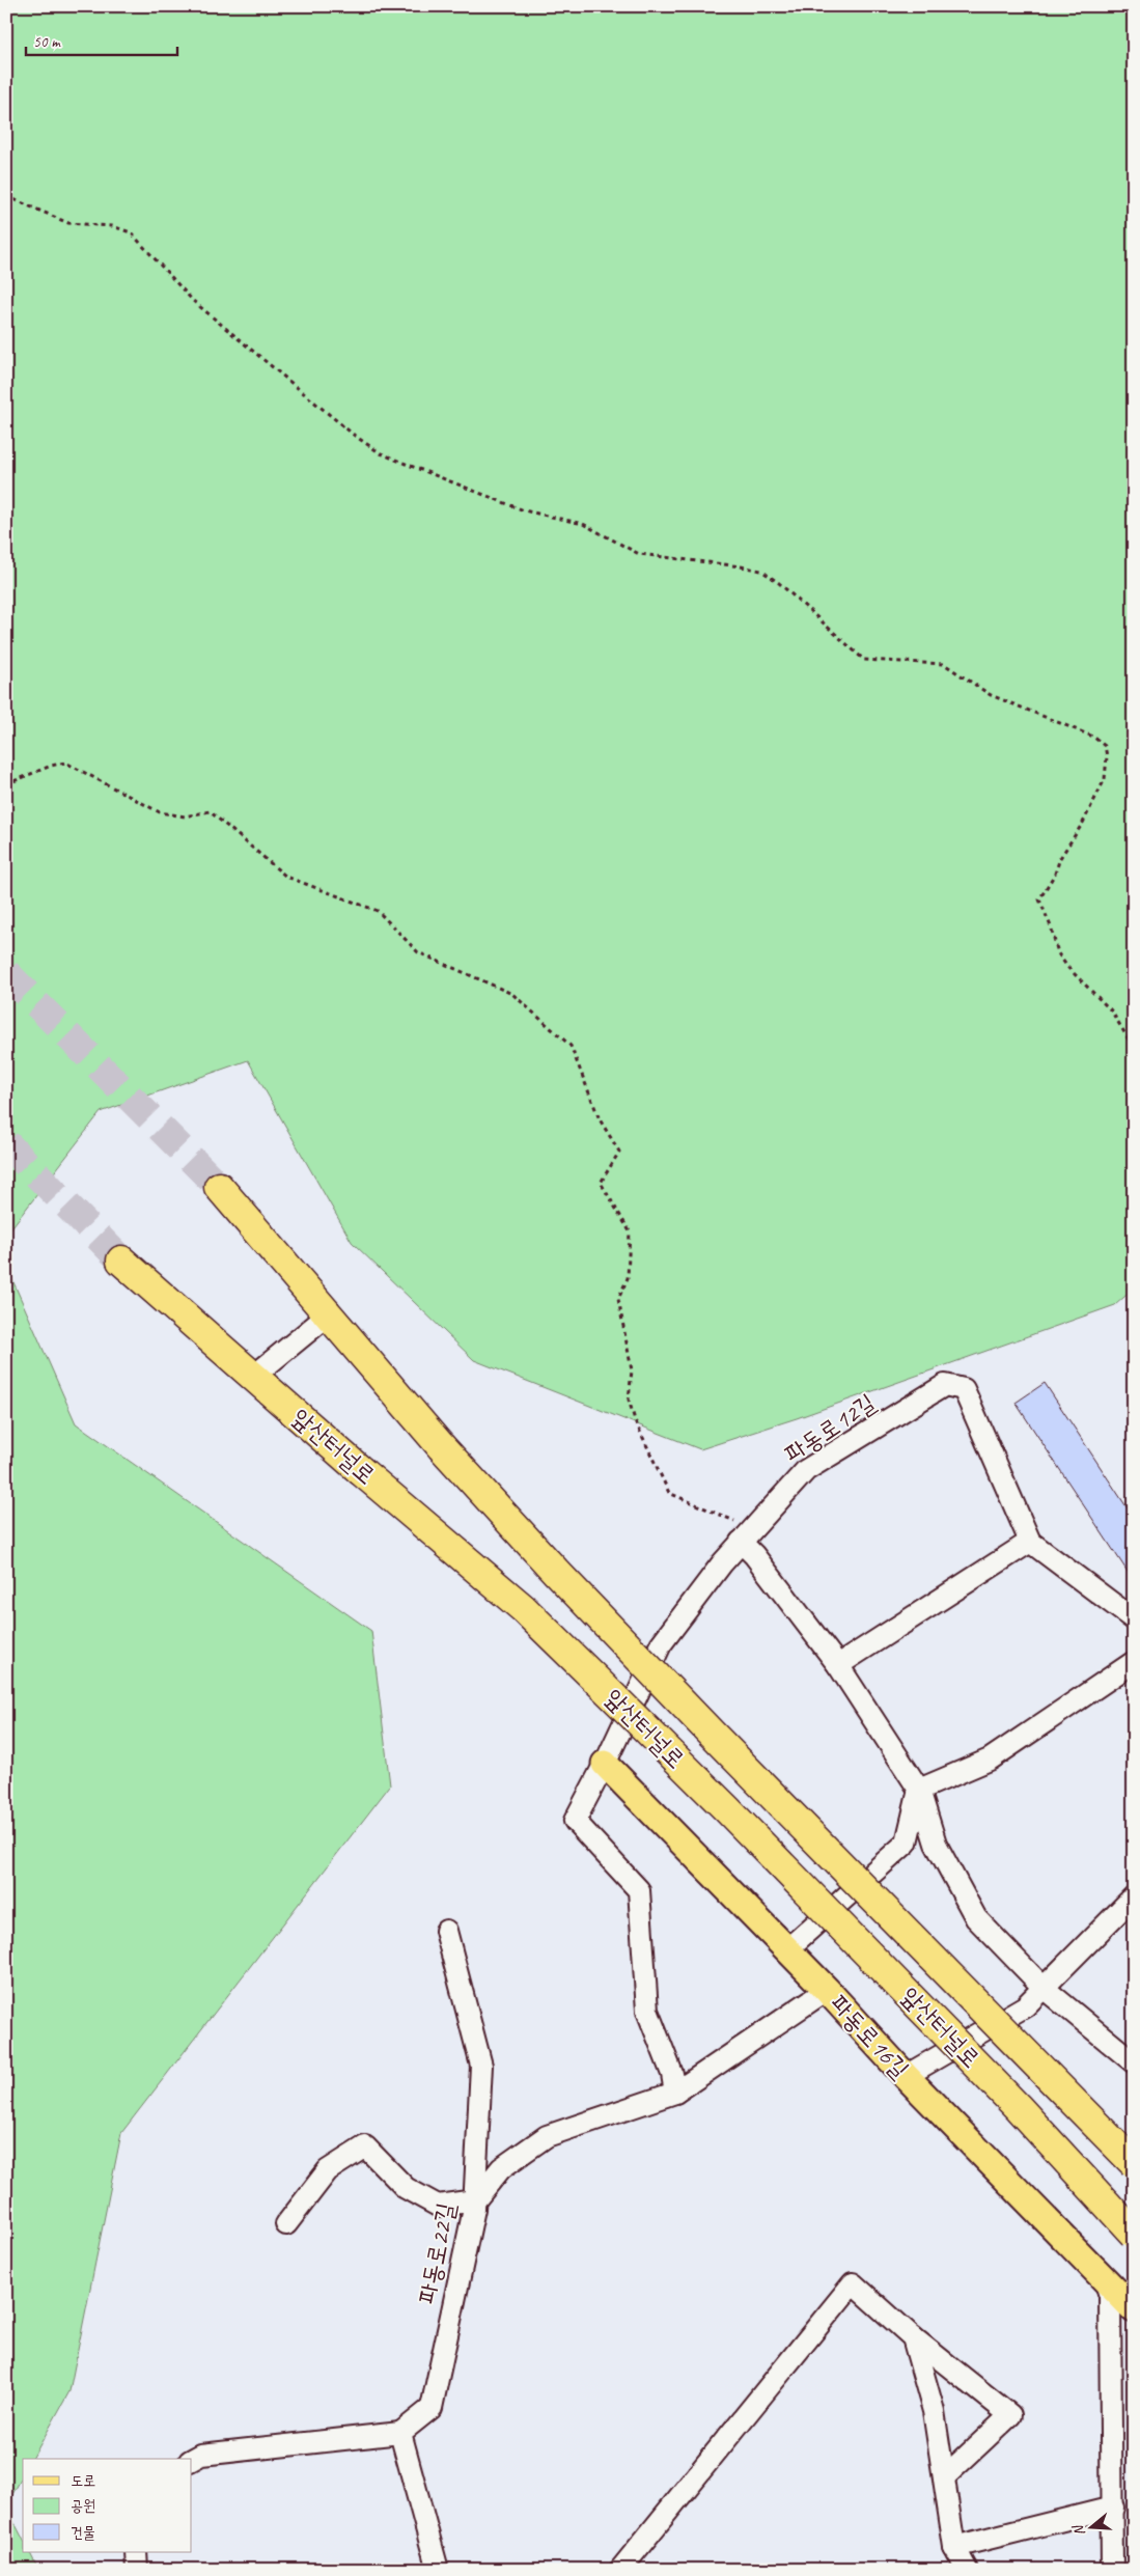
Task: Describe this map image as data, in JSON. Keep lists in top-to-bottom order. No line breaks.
{"streets":{"highway":["앞산터널로"],"main road":["파동로16길"],"street":["파동로12길","파동로22길"]},"crossings":[["파동로12길","파동로16길"]],"legend":["도로","공원","건물"],"scale_bar":"50 m","north":"left"}
